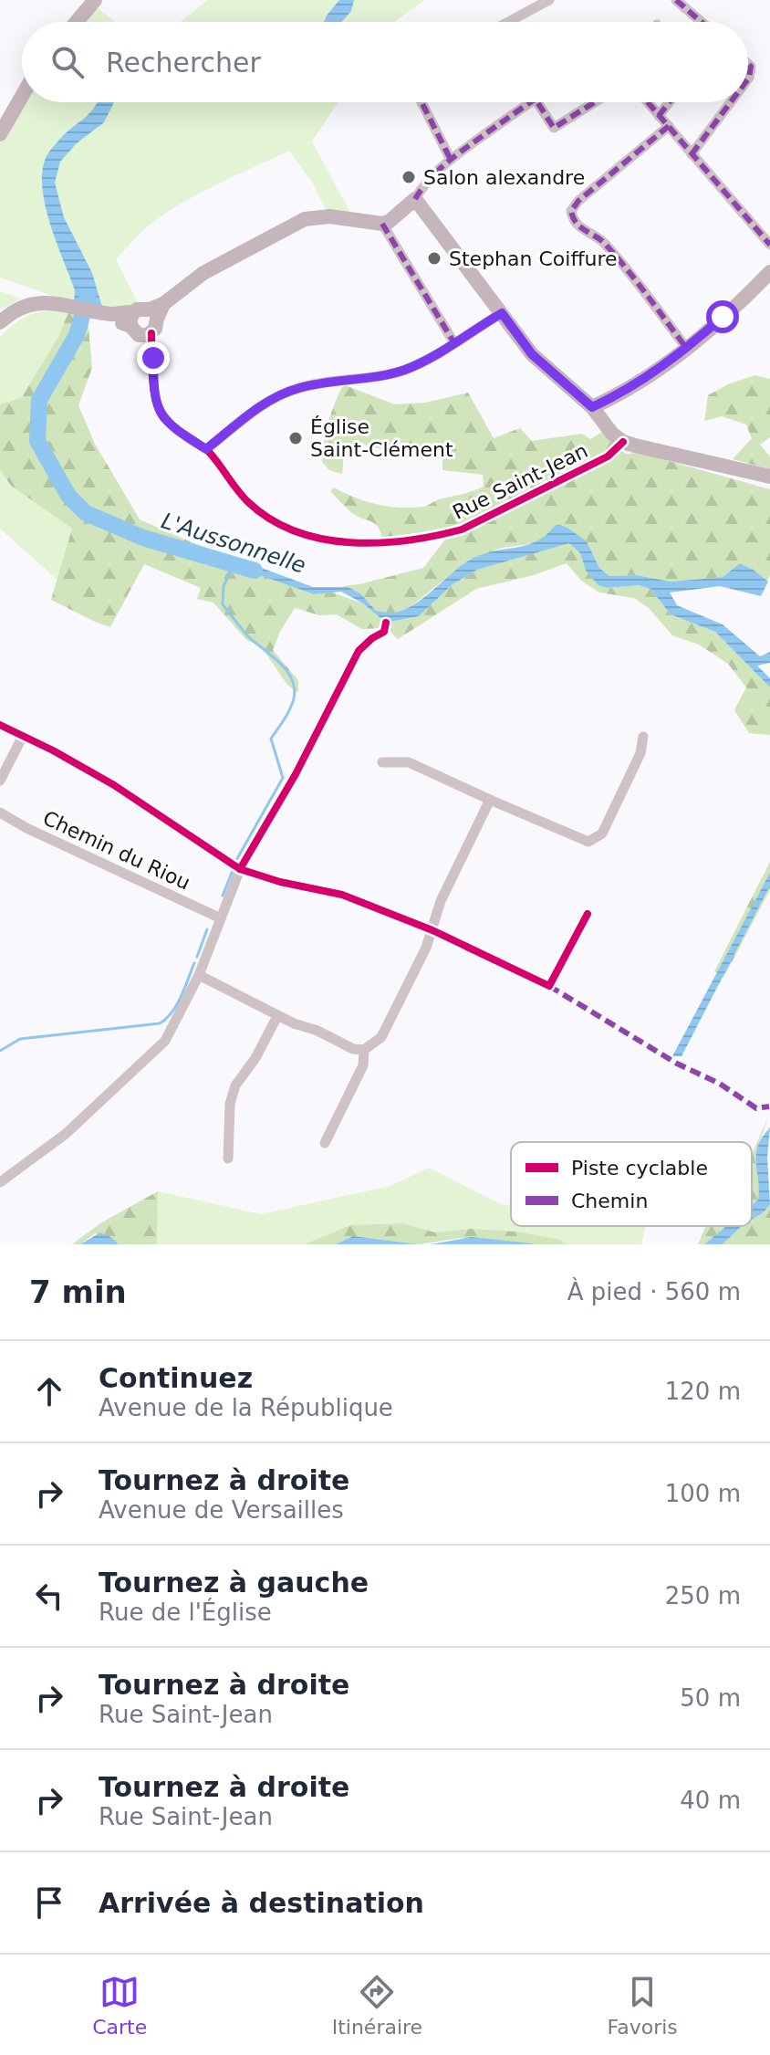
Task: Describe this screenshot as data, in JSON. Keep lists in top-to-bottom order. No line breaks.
{"streets":{"street":["Rue Saint-Jean","Chemin du Riou"]},"water":["L'Aussonnelle"],"places":["Salon alexandre","Stephan Coiffure","Église Saint-Clément"],"legend":["Piste cyclable","Chemin"],"page":{"search":"Rechercher","heading":["7 min","À pied · 560 m"],"list":[["Continuez","Avenue de la République","120 m"],["Tournez à droite","Avenue de Versailles","100 m"],["Tournez à gauche","Rue de l'Église","250 m"],["Tournez à droite","Rue Saint-Jean","50 m"],["Tournez à droite","Rue Saint-Jean","40 m"],"Arrivée à destination"],"nav":["Carte","Itinéraire","Favoris"]}}
